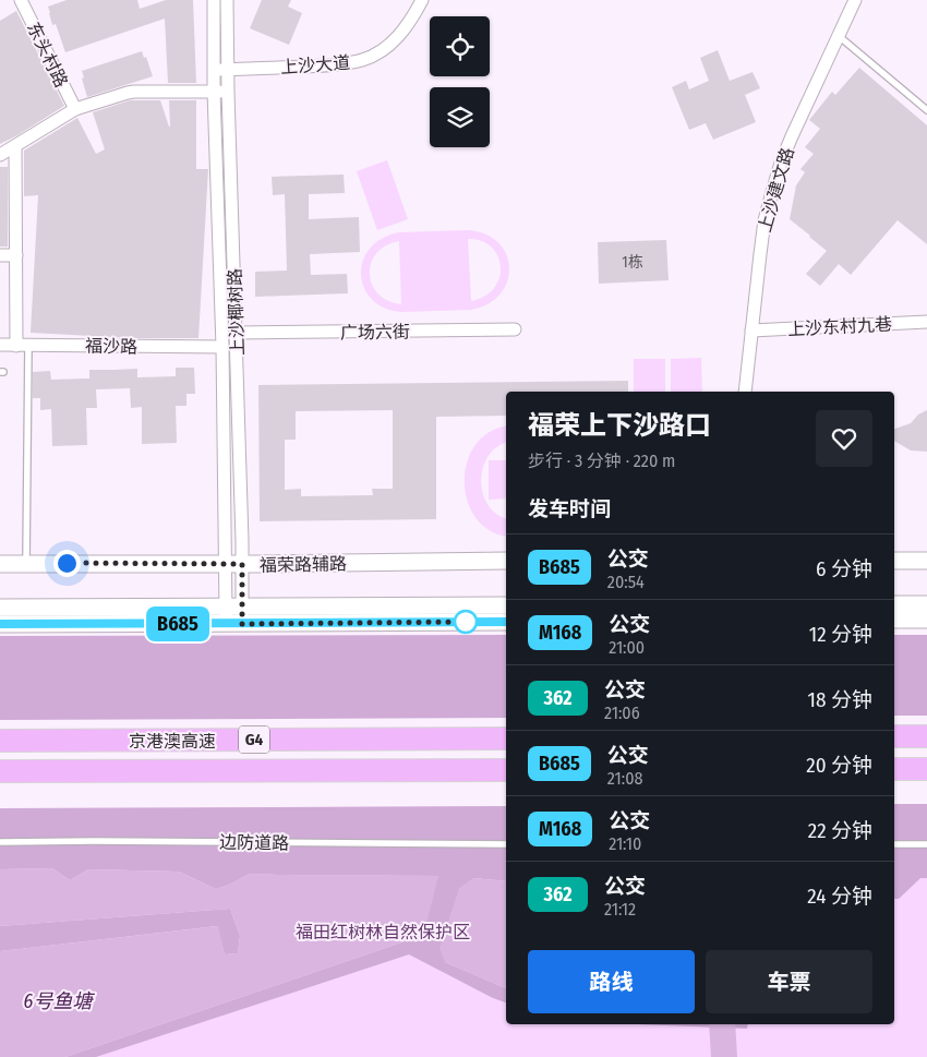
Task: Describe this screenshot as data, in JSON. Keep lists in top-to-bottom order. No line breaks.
{"streets":{"highway":["G4","京港澳高速"],"main road":["福荣路辅路"],"street":["东头村路","上沙大道","上沙建文路","上沙椰树路","上沙东村九巷","广场六街","福沙路"],"lane":["边防道路"]},"crossings":[["上沙大道","上沙椰树路"],["上沙建文路","上沙东村九巷"],["上沙椰树路","广场六街"],["上沙椰树路","福沙路"],["上沙椰树路","福荣路辅路"]],"water":["6号鱼塘"],"parks":["福田红树林自然保护区"],"lines":["bus line B685"],"house_numbers":["1栋"],"page":{"on_map":"B685","heading":[["福荣上下沙路口","步行 · 3 分钟 · 220 m"],"发车时间"],"list":[{"mark":"B685","name":"公交","note":"20:54","value":"6 分钟"},{"mark":"M168","name":"公交","note":"21:00","value":"12 分钟"},{"mark":"362","name":"公交","note":"21:06","value":"18 分钟"},{"mark":"B685","name":"公交","note":"21:08","value":"20 分钟"},{"mark":"M168","name":"公交","note":"21:10","value":"22 分钟"},{"mark":"362","name":"公交","note":"21:12","value":"24 分钟"}],"buttons":["路线","车票"]}}
